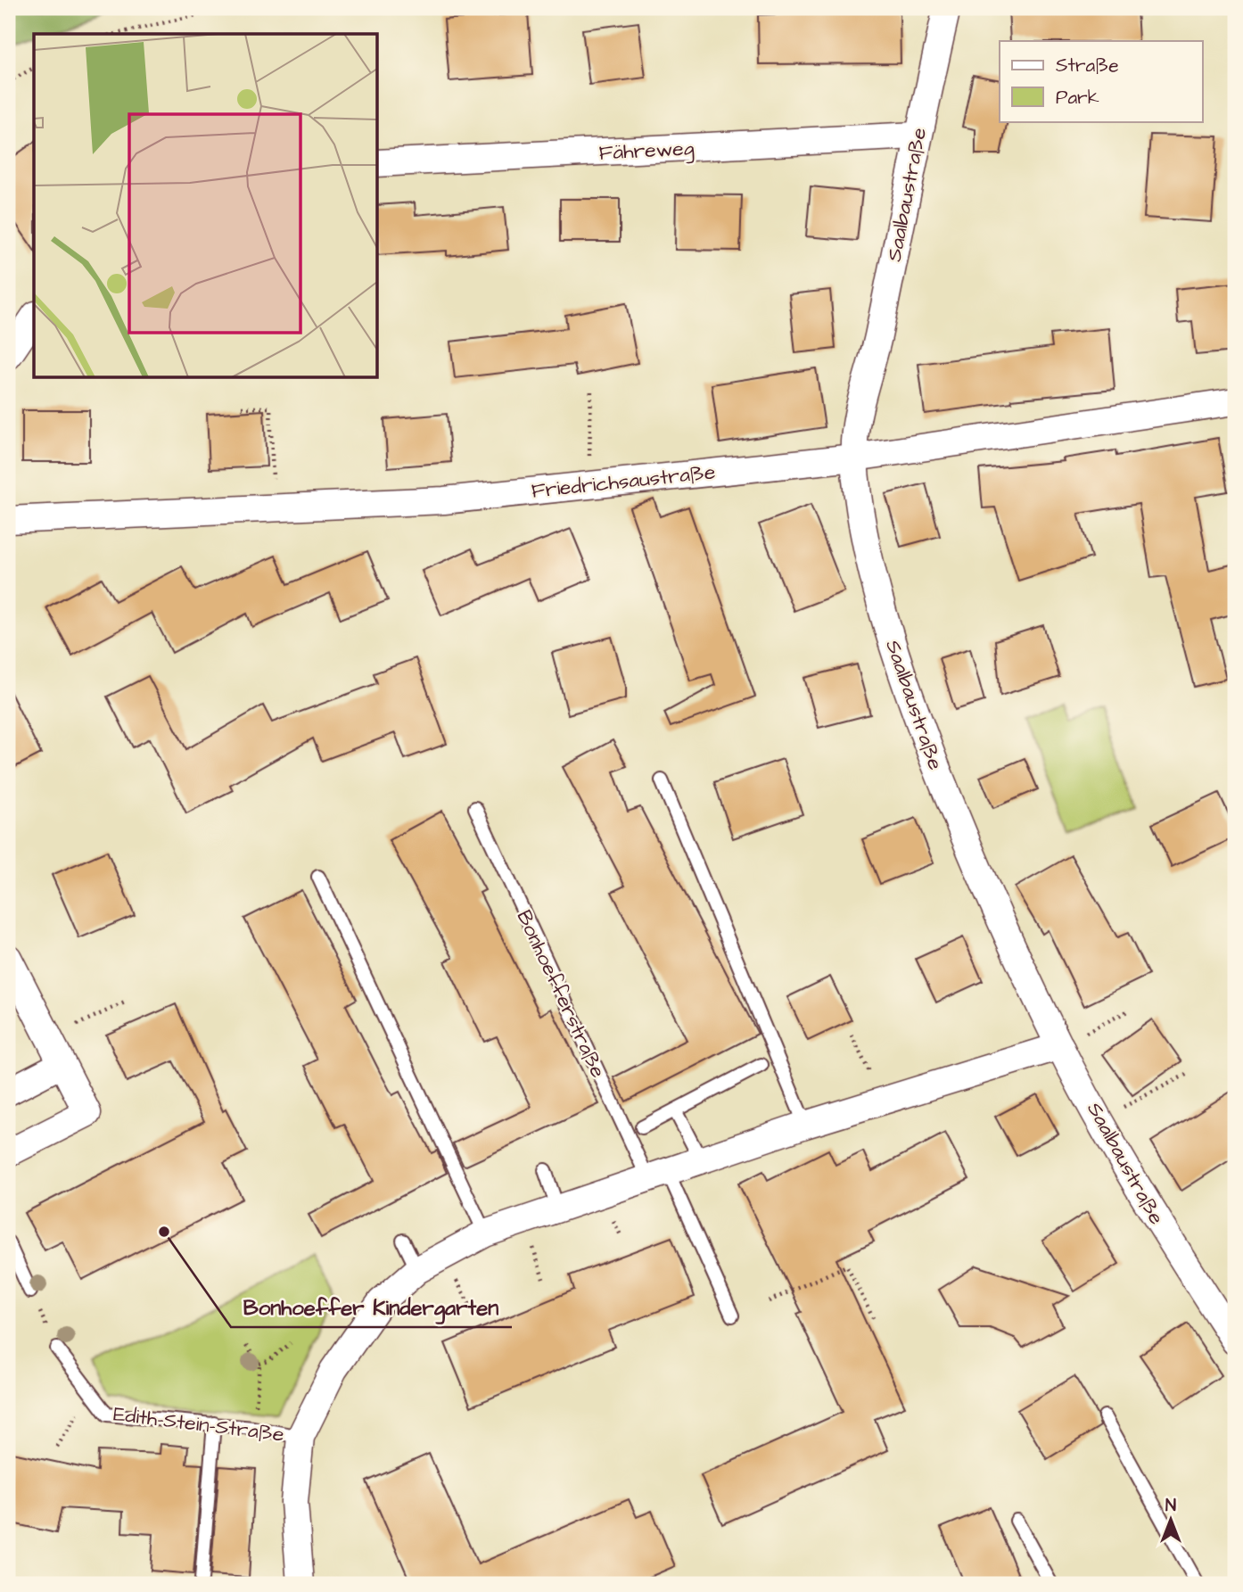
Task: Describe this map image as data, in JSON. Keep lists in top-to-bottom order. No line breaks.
{"streets":{"street":["Fähreweg","Saalbaustraße","Friedrichsaustraße"],"lane":["Bonhoefferstraße","Edith-Stein-Straße"]},"crossings":[["Fähreweg","Saalbaustraße"],["Saalbaustraße","Friedrichsaustraße"]],"places":["Bonhoeffer Kindergarten"],"legend":["Straße","Park"],"north":"top"}
